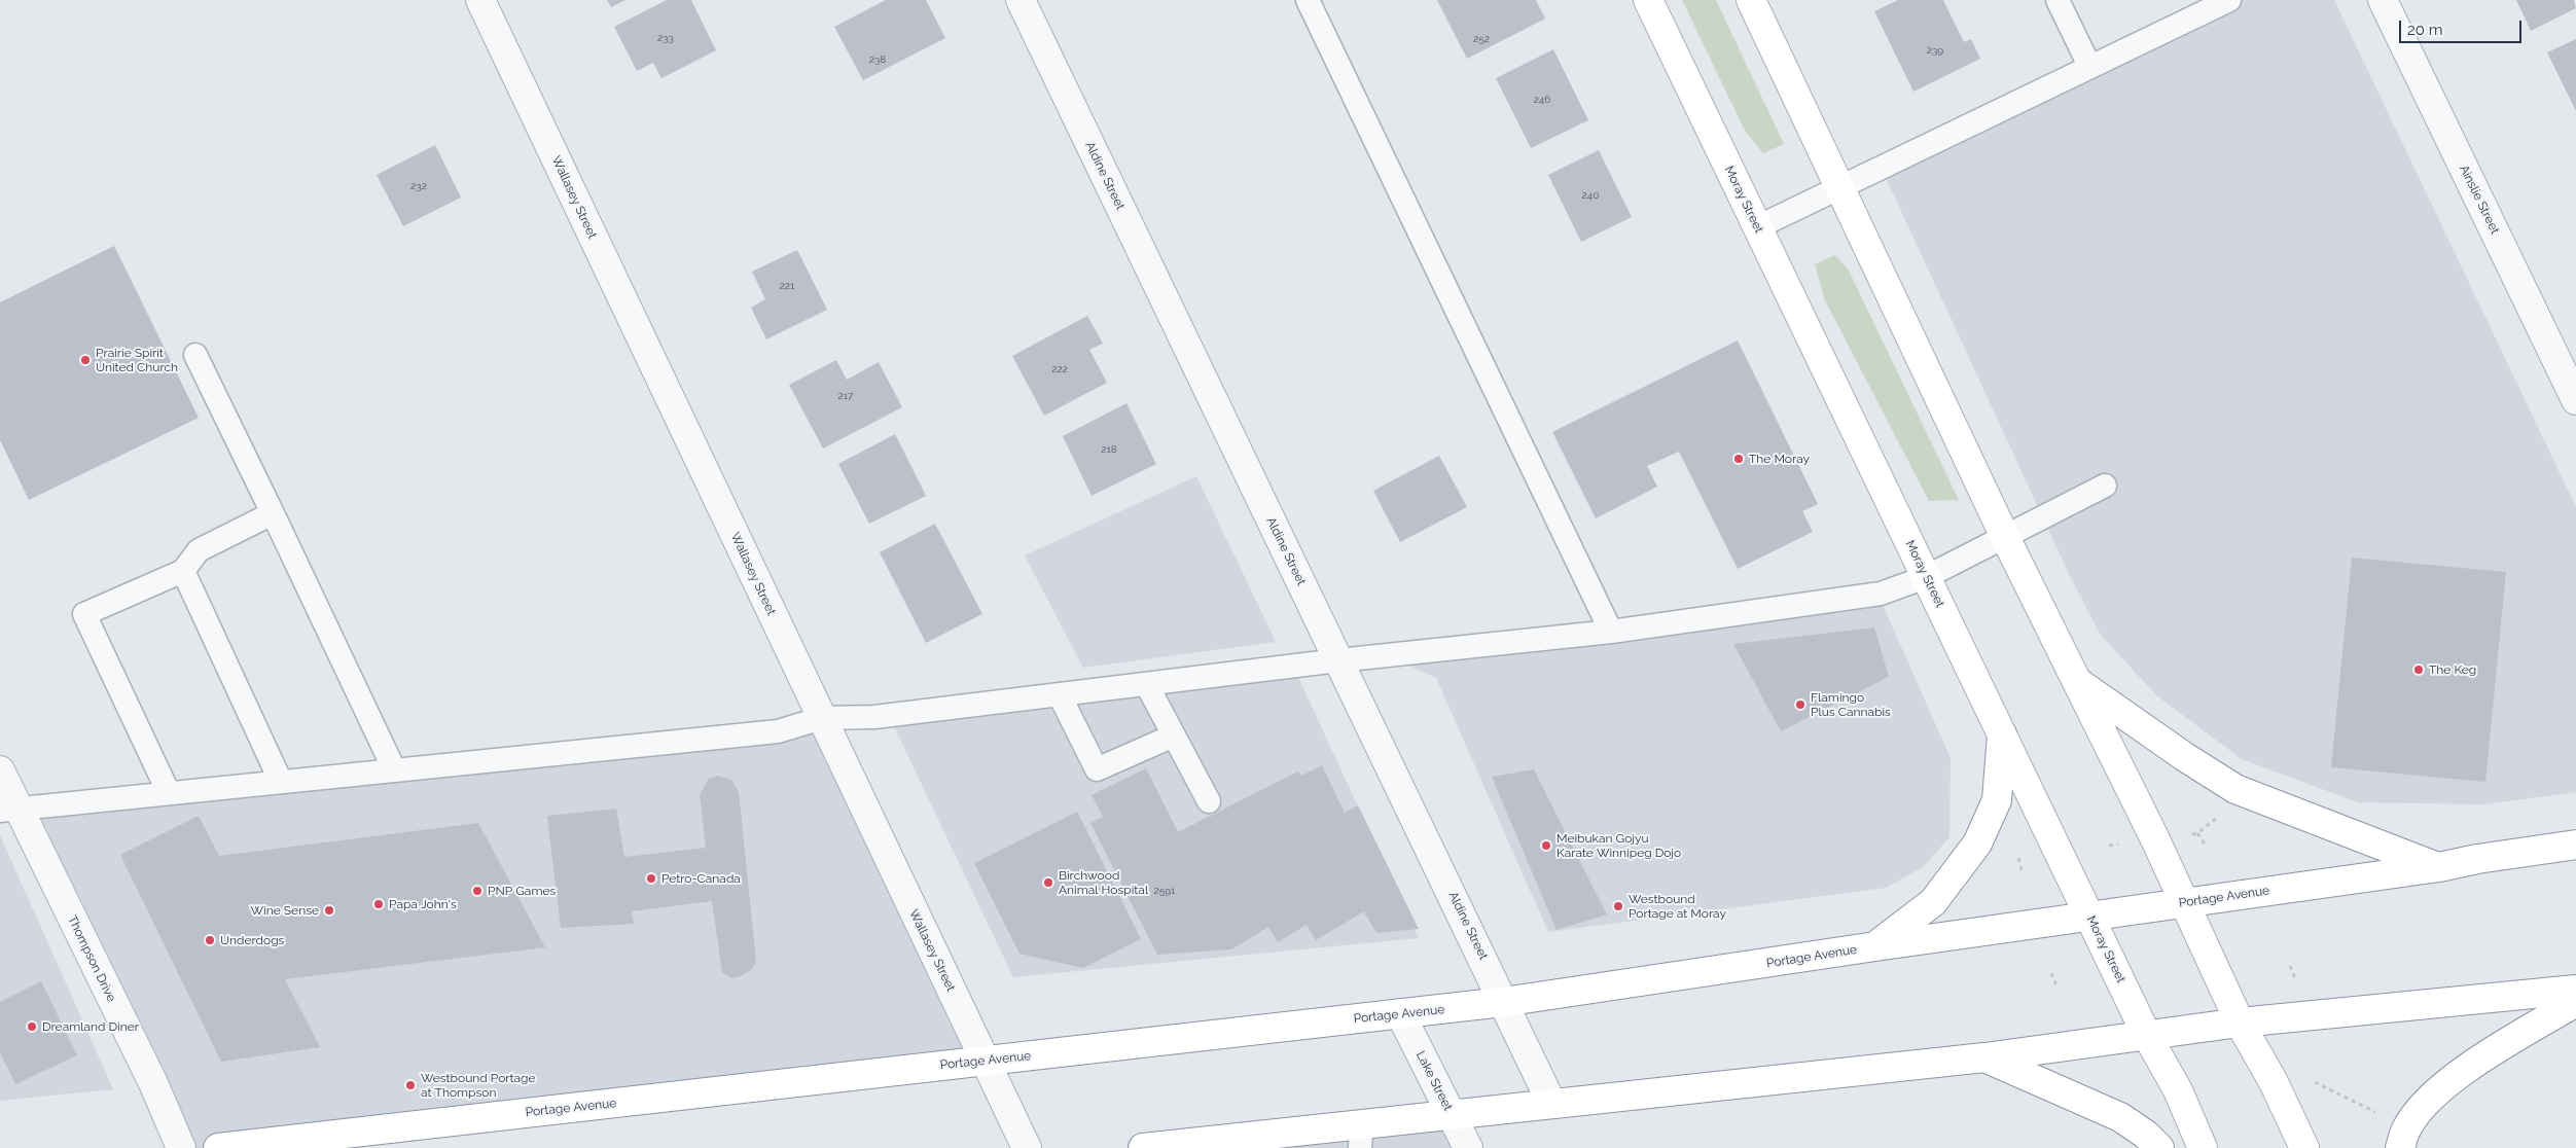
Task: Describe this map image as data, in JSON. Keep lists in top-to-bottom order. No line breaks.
{"streets":{"main road":["Moray Street","Portage Avenue"],"street":["Aldine Street","Wallasey Street","Ainslie Street","Thompson Drive","Lake Street"]},"crossings":[["Aldine Street","Portage Avenue"],["Wallasey Street","Portage Avenue"],["Moray Street","Portage Avenue"],["Portage Avenue","Lake Street"]],"places":["Prairie Spirit United Church","The Moray","The Keg","Flamingo Plus Cannabis","Meibukan Gojyu Karate Winnipeg Dojo","Petro-Canada","Birchwood Animal Hospital","PNP Games","Papa John's","Westbound Portage at Moray","Wine Sense","Underdogs","Dreamland Diner","Westbound Portage at Thompson"],"house_numbers":["233","252","239","238","246","232","240","221","222","217","218","2591"],"scale_bar":"20 m"}
